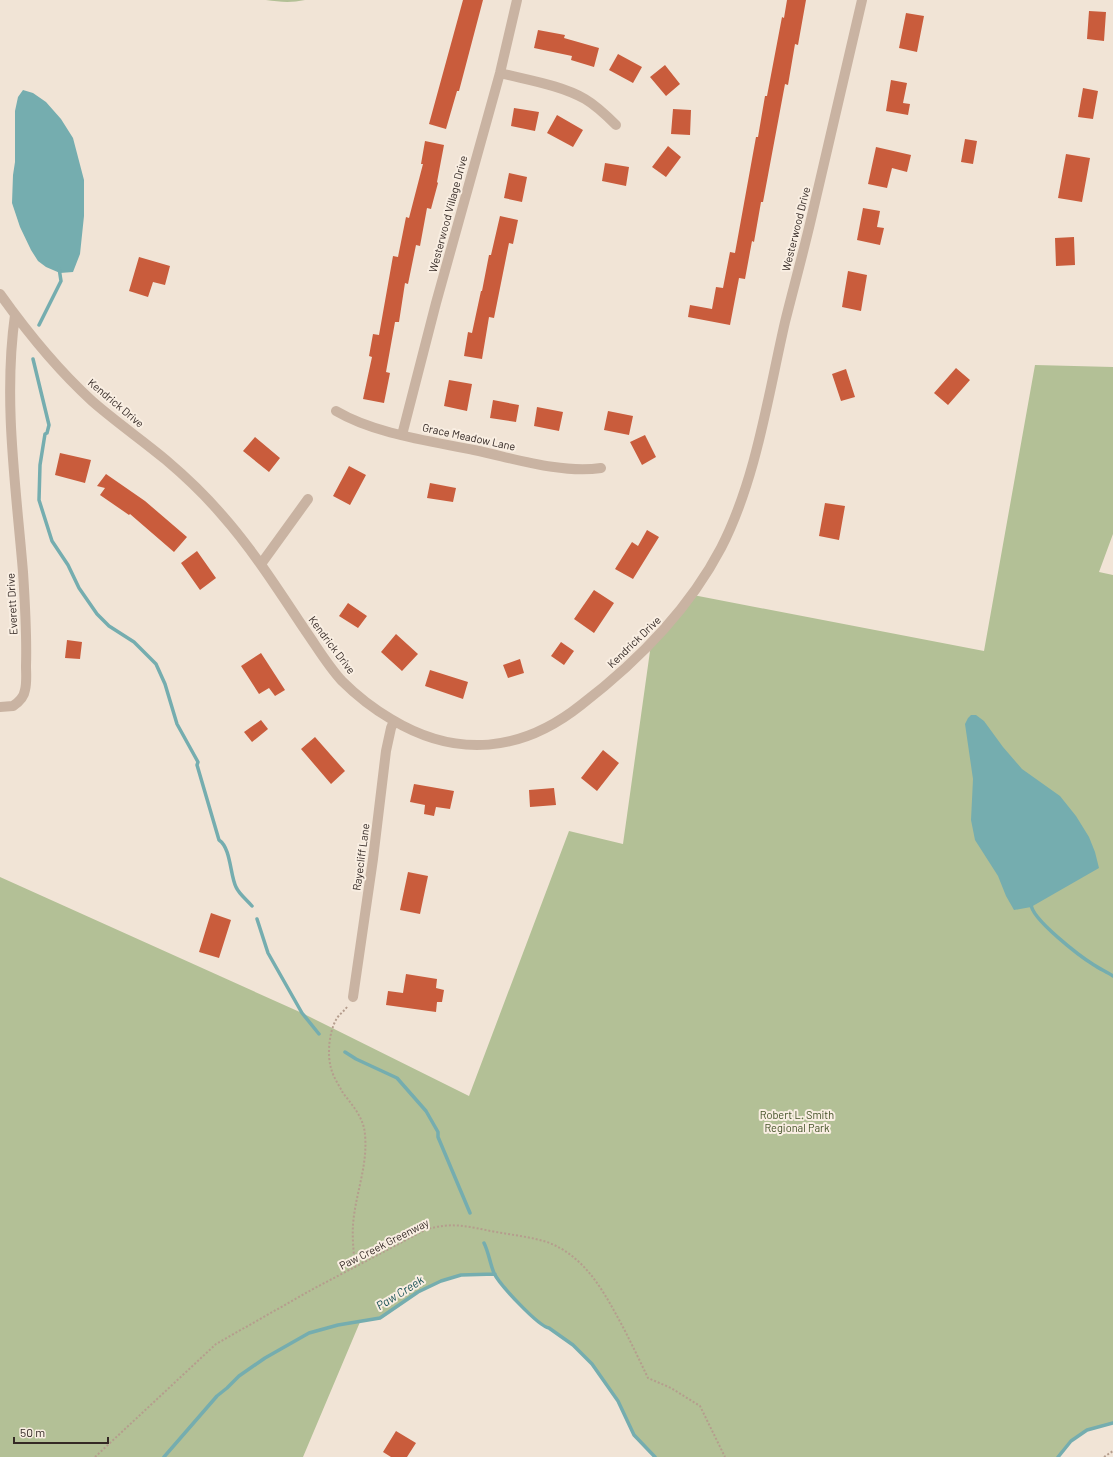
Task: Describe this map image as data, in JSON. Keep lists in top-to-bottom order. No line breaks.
{"streets":{"street":["Westerwood Village Drive","Westerwood Drive","Kendrick Drive","Grace Meadow Lane","Everett Drive","Rayecliff Lane"],"path":["Paw Creek Greenway"]},"crossings":[["Westerwood Village Drive","Grace Meadow Lane"],["Westerwood Drive","Kendrick Drive"],["Kendrick Drive","Everett Drive"],["Kendrick Drive","Rayecliff Lane"]],"water":["Paw Creek"],"parks":["Robert L. Smith Regional Park"],"scale_bar":"50 m"}
